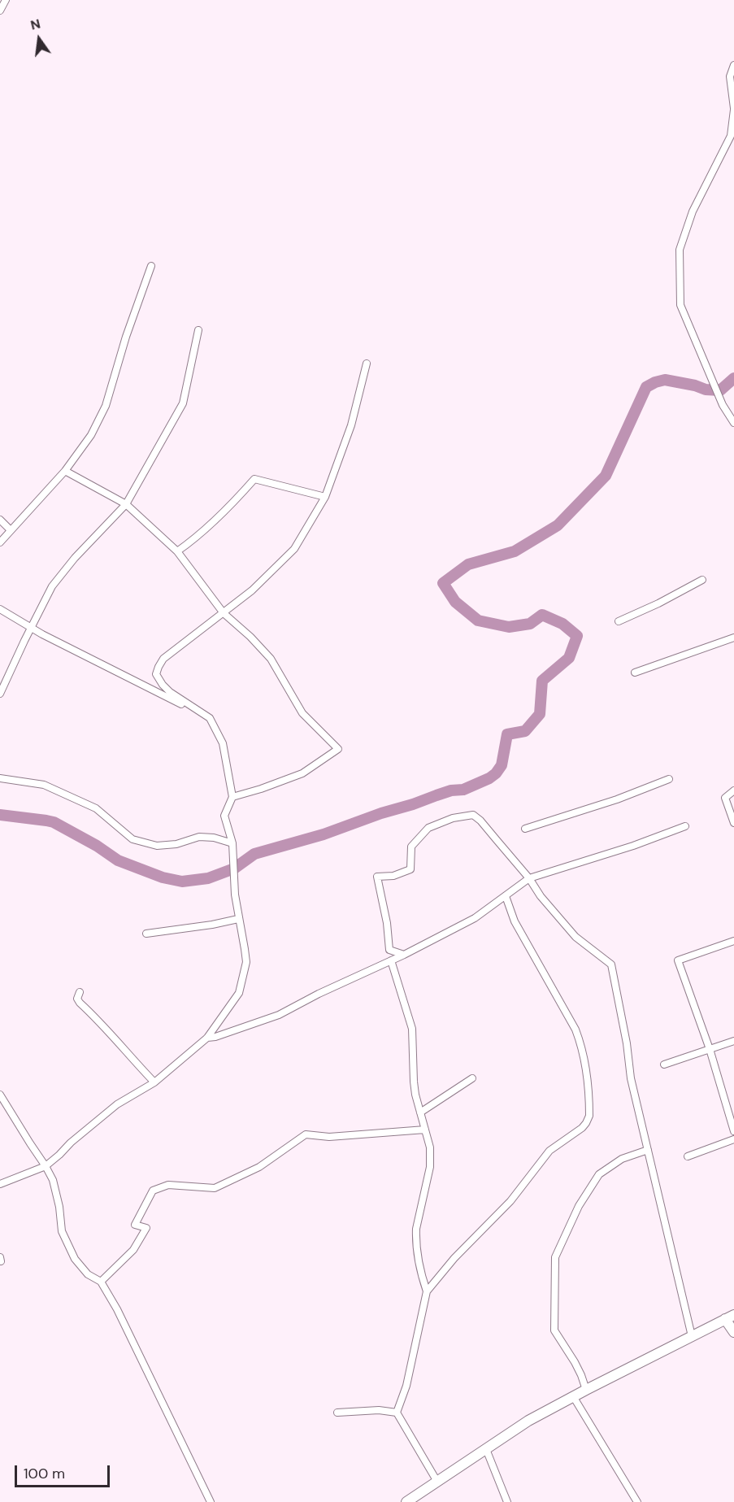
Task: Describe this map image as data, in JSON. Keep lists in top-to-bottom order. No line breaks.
{"scale_bar":"100 m","north":"top"}
